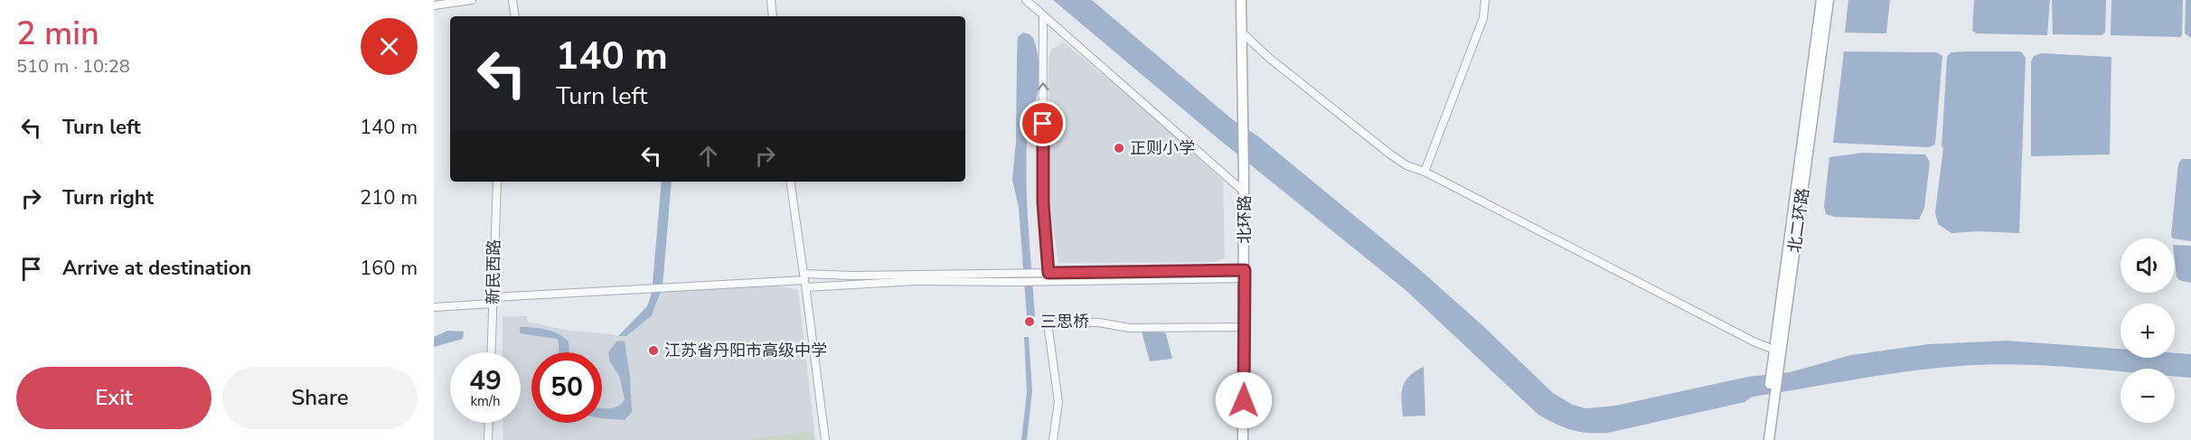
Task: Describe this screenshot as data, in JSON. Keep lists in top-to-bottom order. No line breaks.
{"streets":{"main road":["北环路","北二环路"],"street":["新民西路"]},"places":["正则小学","三思桥","江苏省丹阳市高级中学"],"page":{"heading":["2 min","510 m · 10:28"],"turn":["140 m","Turn left"],"list":[{"name":"Turn left","value":"140 m"},{"name":"Turn right","value":"210 m"},{"name":"Arrive at destination","value":"160 m"}],"map_buttons":["+","−"],"speed":"49 km/h","limit":"50","buttons":["Exit","Share"]}}
